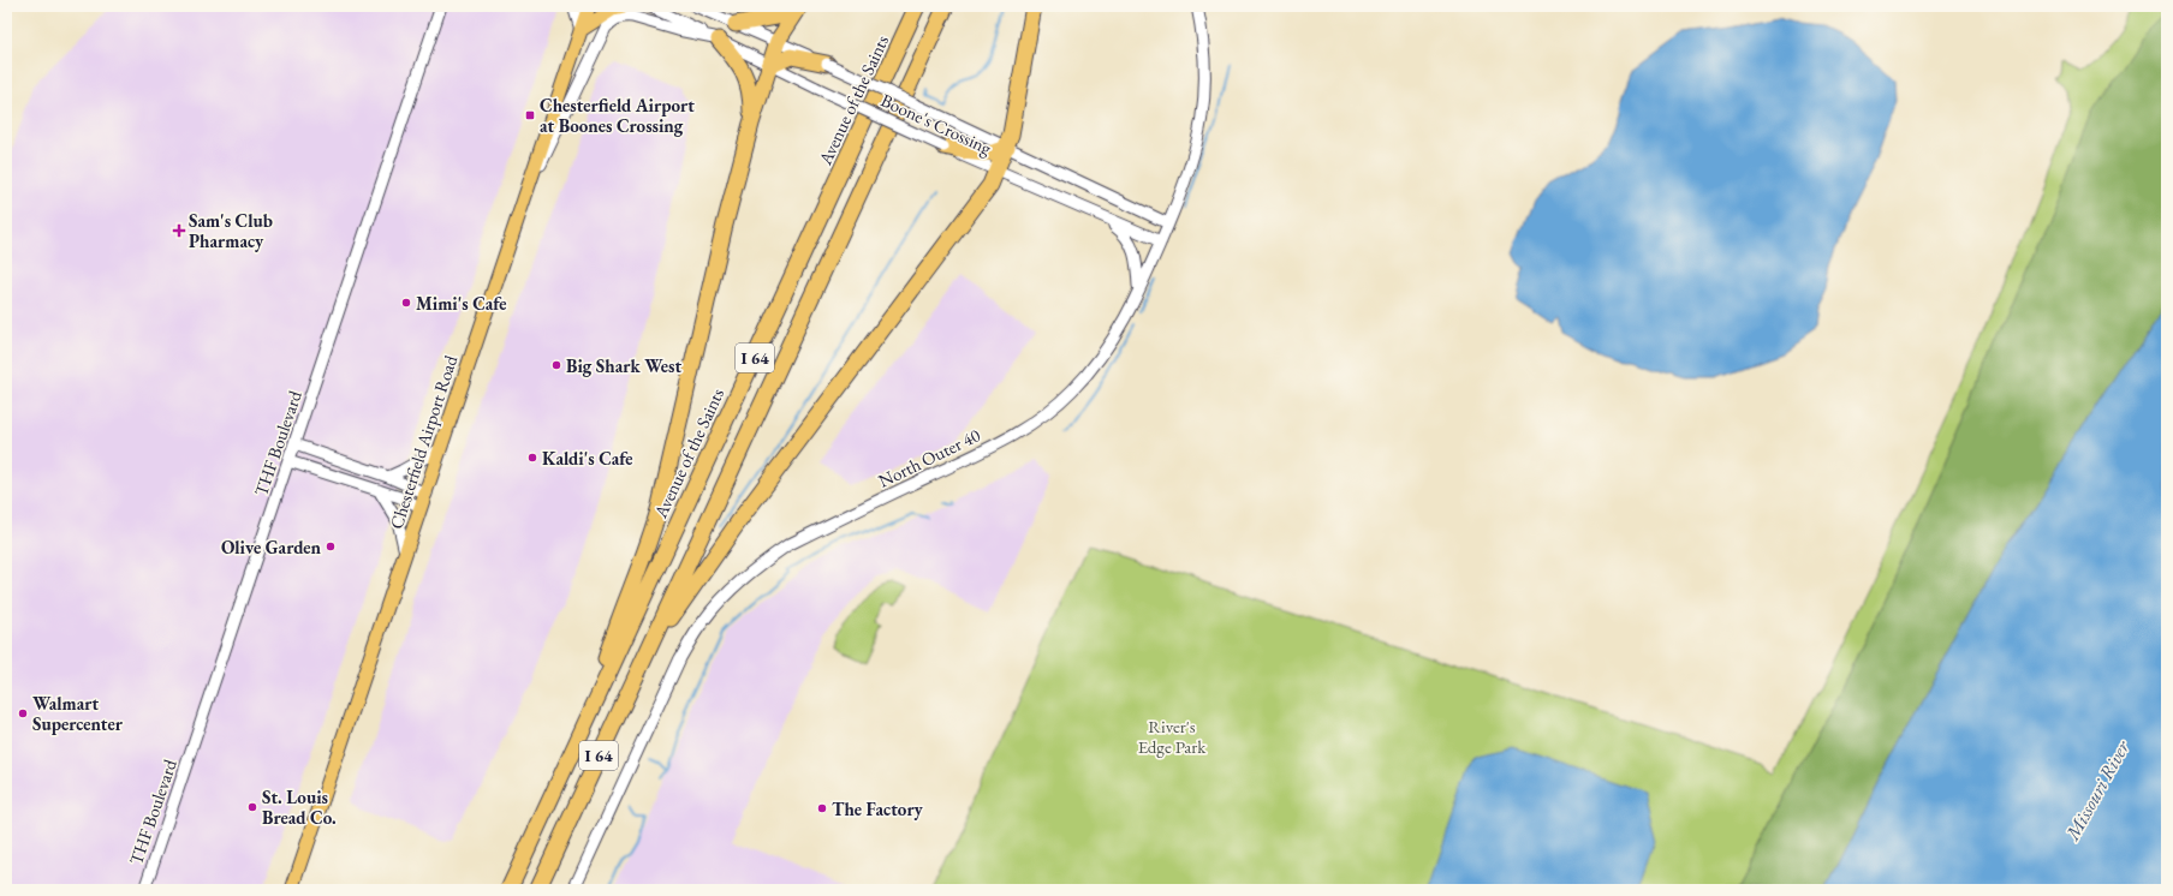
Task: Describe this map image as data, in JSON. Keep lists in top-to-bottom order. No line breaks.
{"streets":{"highway":["Avenue of the Saints","I 64"],"main road":["Chesterfield Airport Road"],"street":["Boone's Crossing","THF Boulevard","North Outer 40"]},"crossings":[["Boone's Crossing","North Outer 40"]],"water":["Missouri River"],"parks":["River's Edge Park"],"places":{"transit":["Chesterfield Airport at Boones Crossing"],"health":["Sam's Club Pharmacy"],"other":["Mimi's Cafe","Big Shark West","Kaldi's Cafe","Olive Garden","Walmart Supercenter","St. Louis Bread Co.","The Factory"]}}
